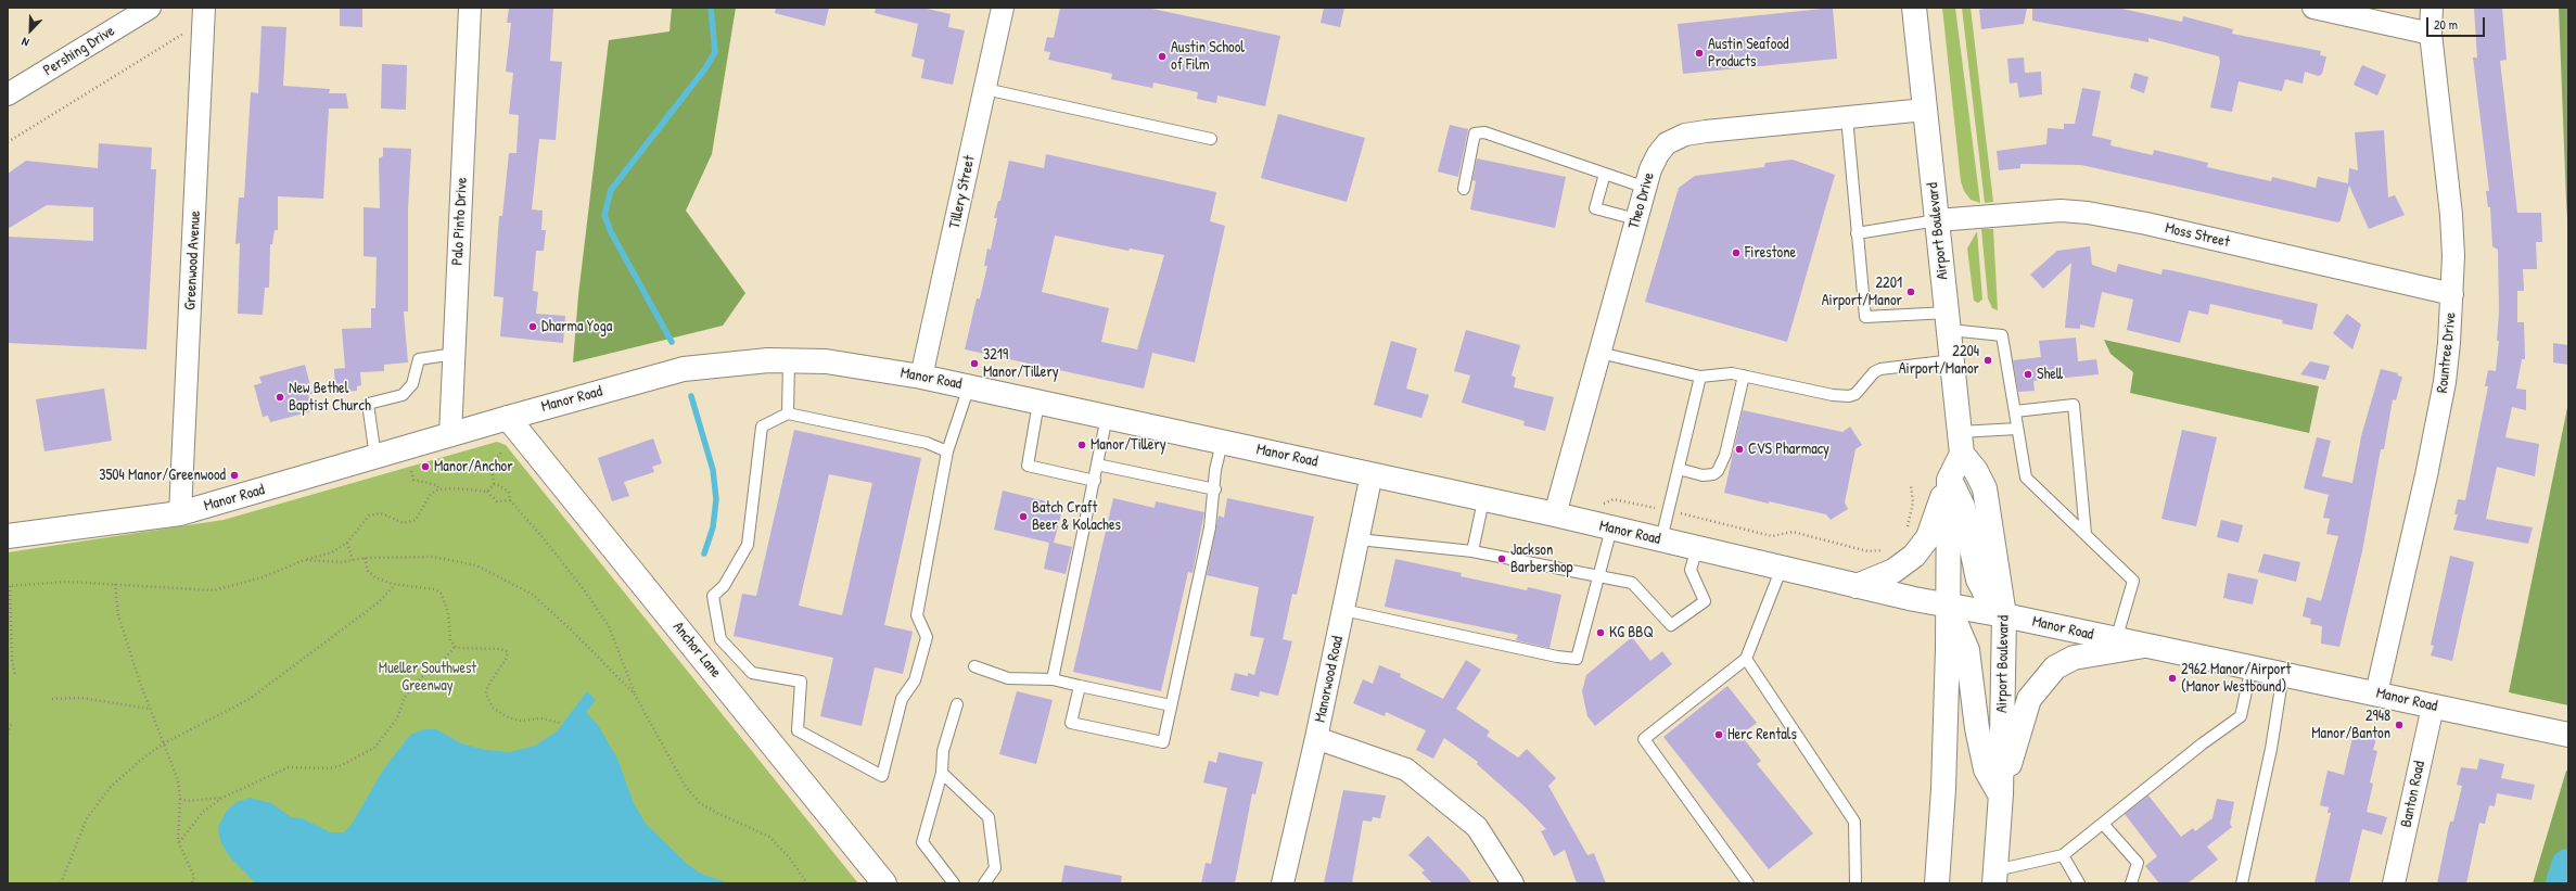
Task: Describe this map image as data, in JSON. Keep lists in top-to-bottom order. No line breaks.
{"streets":{"main road":["Airport Boulevard","Manor Road","Anchor Lane"],"street":["Pershing Drive","Tillery Street","Theo Drive","Palo Pinto Drive","Moss Street","Greenwood Avenue","Rountree Drive","Manorwood Road","Banton Road"]},"crossings":[["Tillery Street","Manor Road"],["Theo Drive","Airport Boulevard"],["Theo Drive","Manor Road"],["Palo Pinto Drive","Manor Road"],["Airport Boulevard","Moss Street"],["Airport Boulevard","Manor Road"],["Moss Street","Rountree Drive"],["Greenwood Avenue","Manor Road"],["Rountree Drive","Manor Road"],["Manor Road","Anchor Lane"],["Manor Road","Manorwood Road"],["Manor Road","Banton Road"]],"parks":["Mueller Southwest Greenway"],"places":["Austin Seafood Products","Austin School of Film","Firestone","2201 Airport/Manor","Dharma Yoga","2204 Airport/Manor","3219 Manor/Tillery","Shell","New Bethel Baptist Church","Manor/Tillery","CVS Pharmacy","Manor/Anchor","3504 Manor/Greenwood","Batch Craft Beer & Kolaches","Jackson Barbershop","KG BBQ","2962 Manor/Airport (Manor Westbound)","2948 Manor/Banton","Herc Rentals"],"scale_bar":"20 m","north":"bottom left"}
